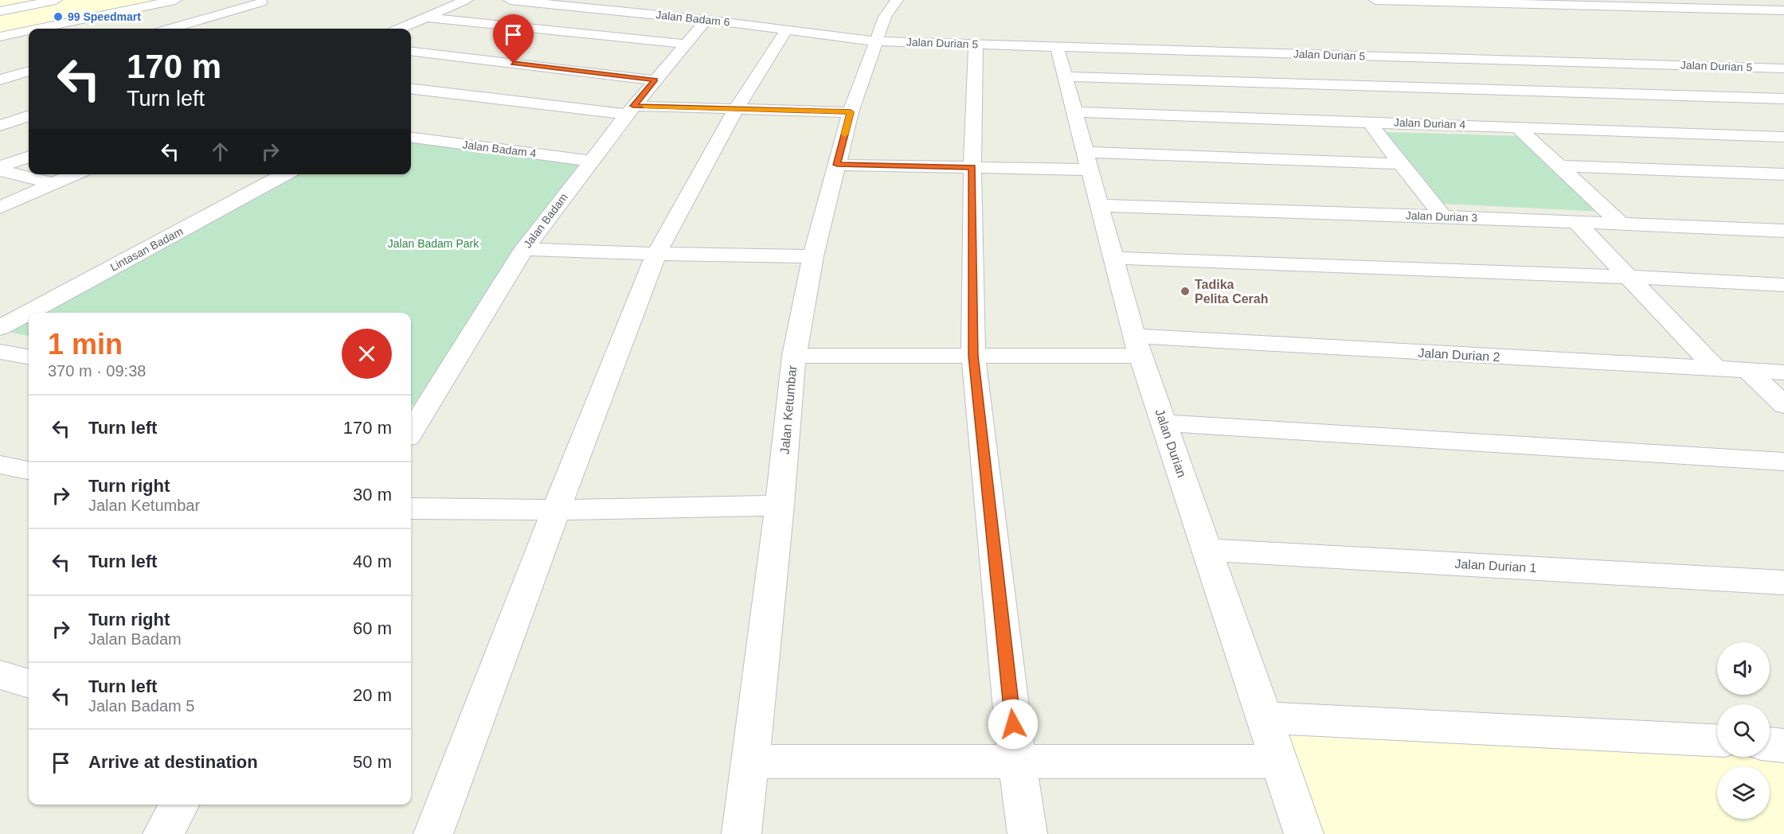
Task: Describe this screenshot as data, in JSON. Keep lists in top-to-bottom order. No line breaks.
{"streets":{"street":["Jalan Badam 6","Jalan Durian 5","Jalan Durian 4","Jalan Badam 4","Jalan Durian 3","Jalan Badam","Lintasan Badam","Jalan Durian 2","Jalan Ketumbar","Jalan Durian","Jalan Durian 1"]},"crossings":[["Jalan Badam 6","Jalan Durian 5"],["Jalan Badam 6","Jalan Badam"],["Jalan Badam 6","Jalan Ketumbar"],["Jalan Durian 5","Jalan Ketumbar"],["Jalan Durian 5","Jalan Durian"],["Jalan Durian 4","Jalan Durian"],["Jalan Badam 4","Jalan Badam"],["Jalan Durian 3","Jalan Durian"],["Jalan Durian 2","Jalan Ketumbar"],["Jalan Durian 2","Jalan Durian"],["Jalan Durian","Jalan Durian 1"]],"parks":["Jalan Badam Park"],"places":["99 Speedmart","Tadika Pelita Cerah"],"page":{"turn":["170 m","Turn left"],"heading":["1 min","370 m · 09:38"],"list":[{"name":"Turn left","value":"170 m"},{"name":"Turn right","note":"Jalan Ketumbar","value":"30 m"},{"name":"Turn left","value":"40 m"},{"name":"Turn right","note":"Jalan Badam","value":"60 m"},{"name":"Turn left","note":"Jalan Badam 5","value":"20 m"},{"name":"Arrive at destination","value":"50 m"}]}}
